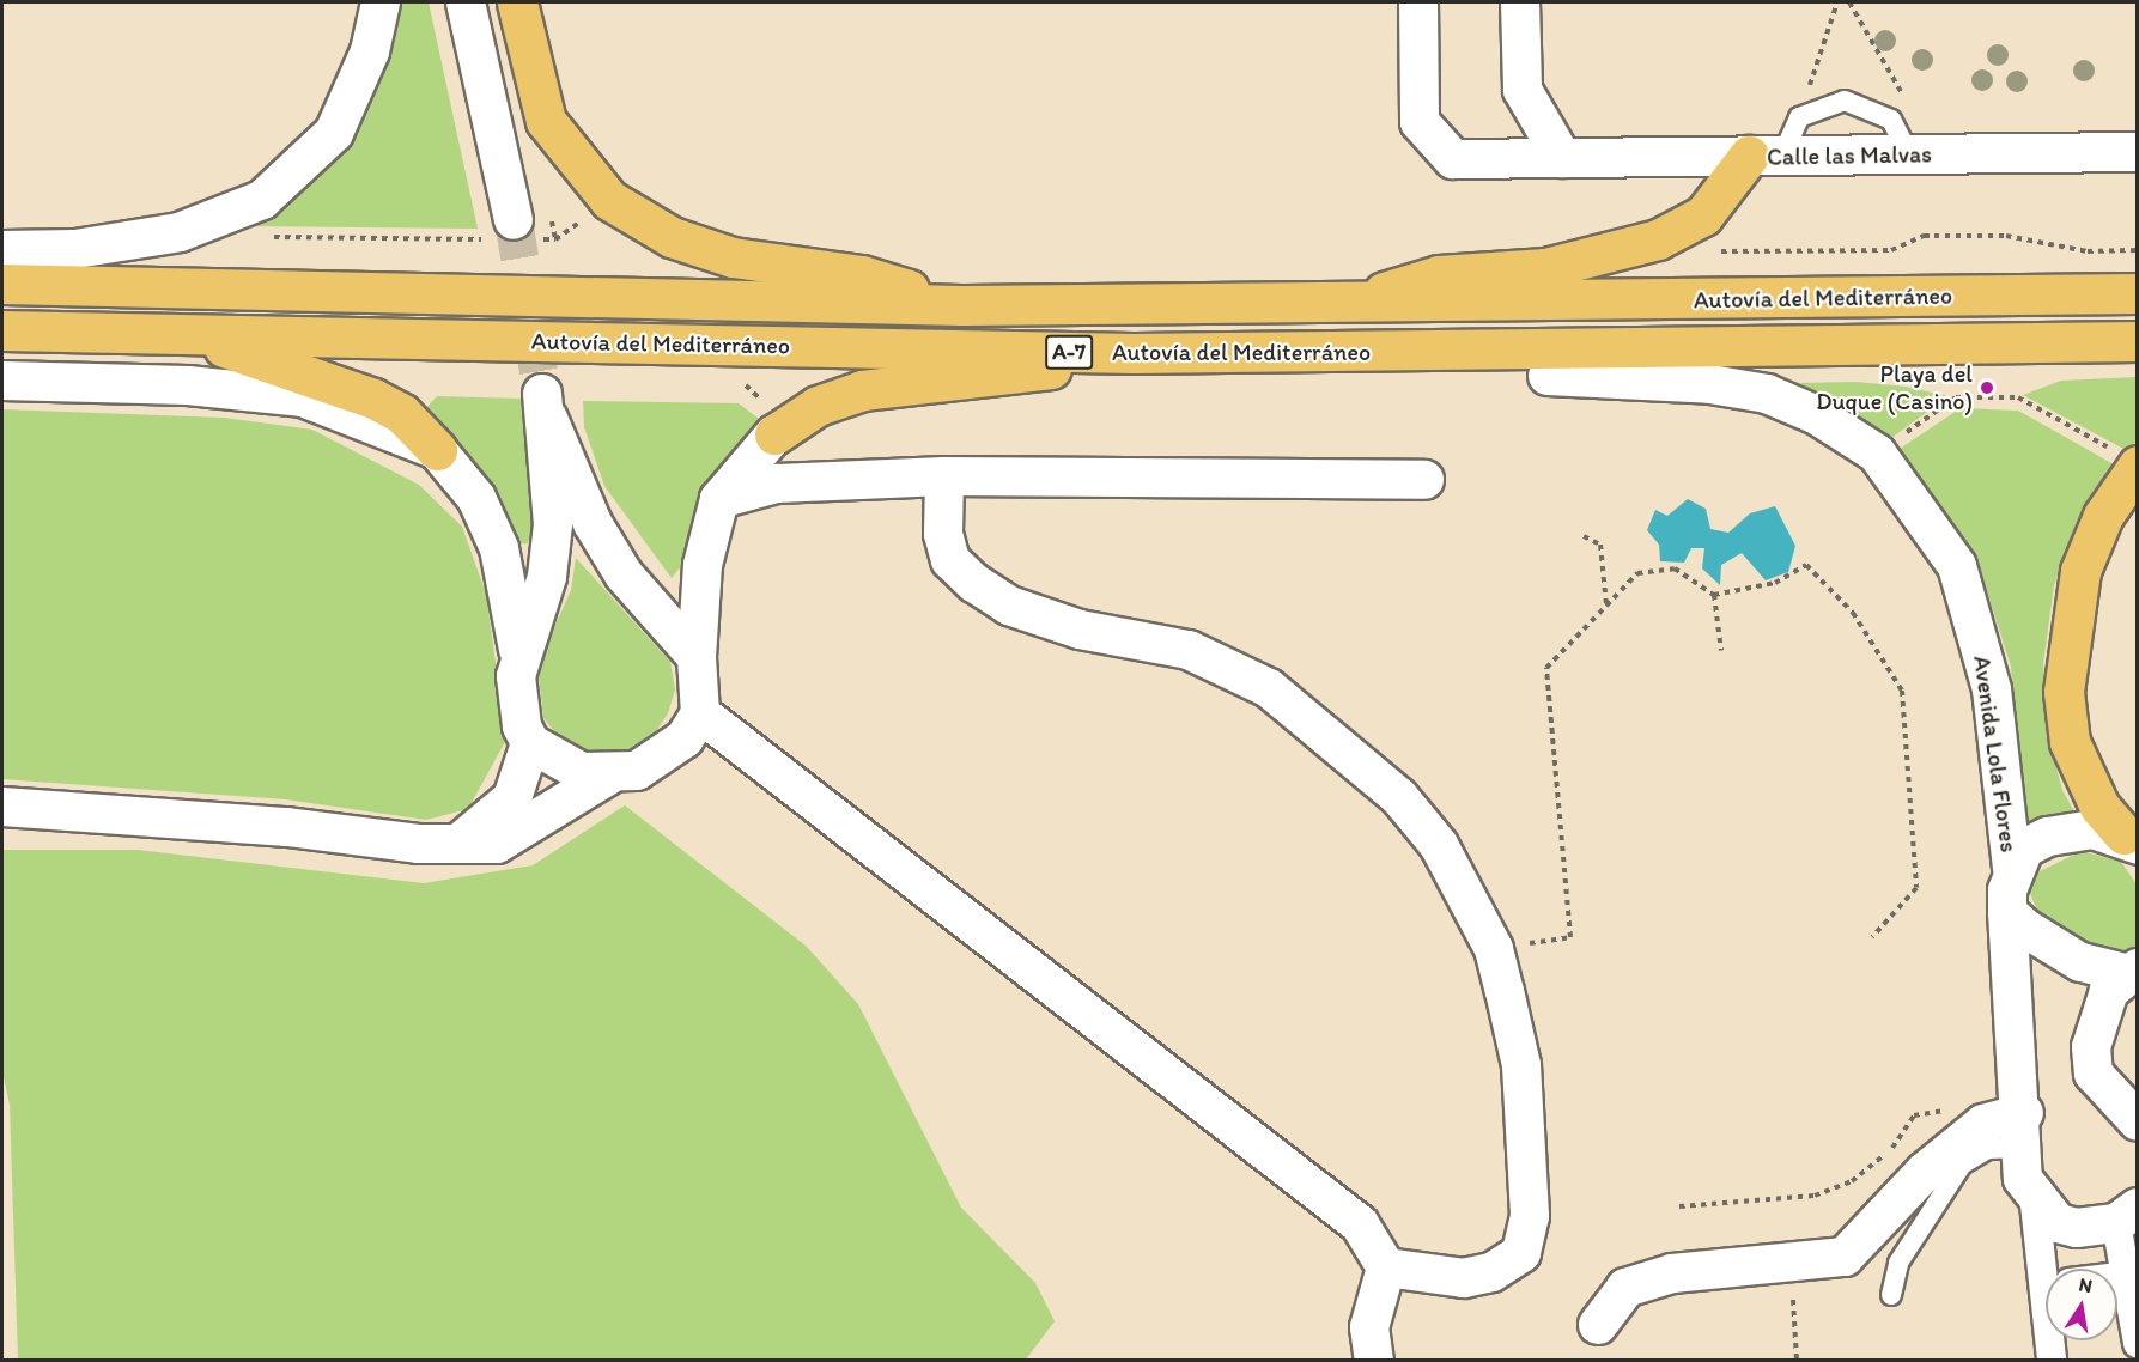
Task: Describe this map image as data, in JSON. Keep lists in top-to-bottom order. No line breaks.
{"streets":{"highway":["Autovía del Mediterráneo","A-7"],"street":["Calle las Malvas","Avenida Lola Flores"]},"places":["Playa del Duque (Casino)"],"north":"top"}
